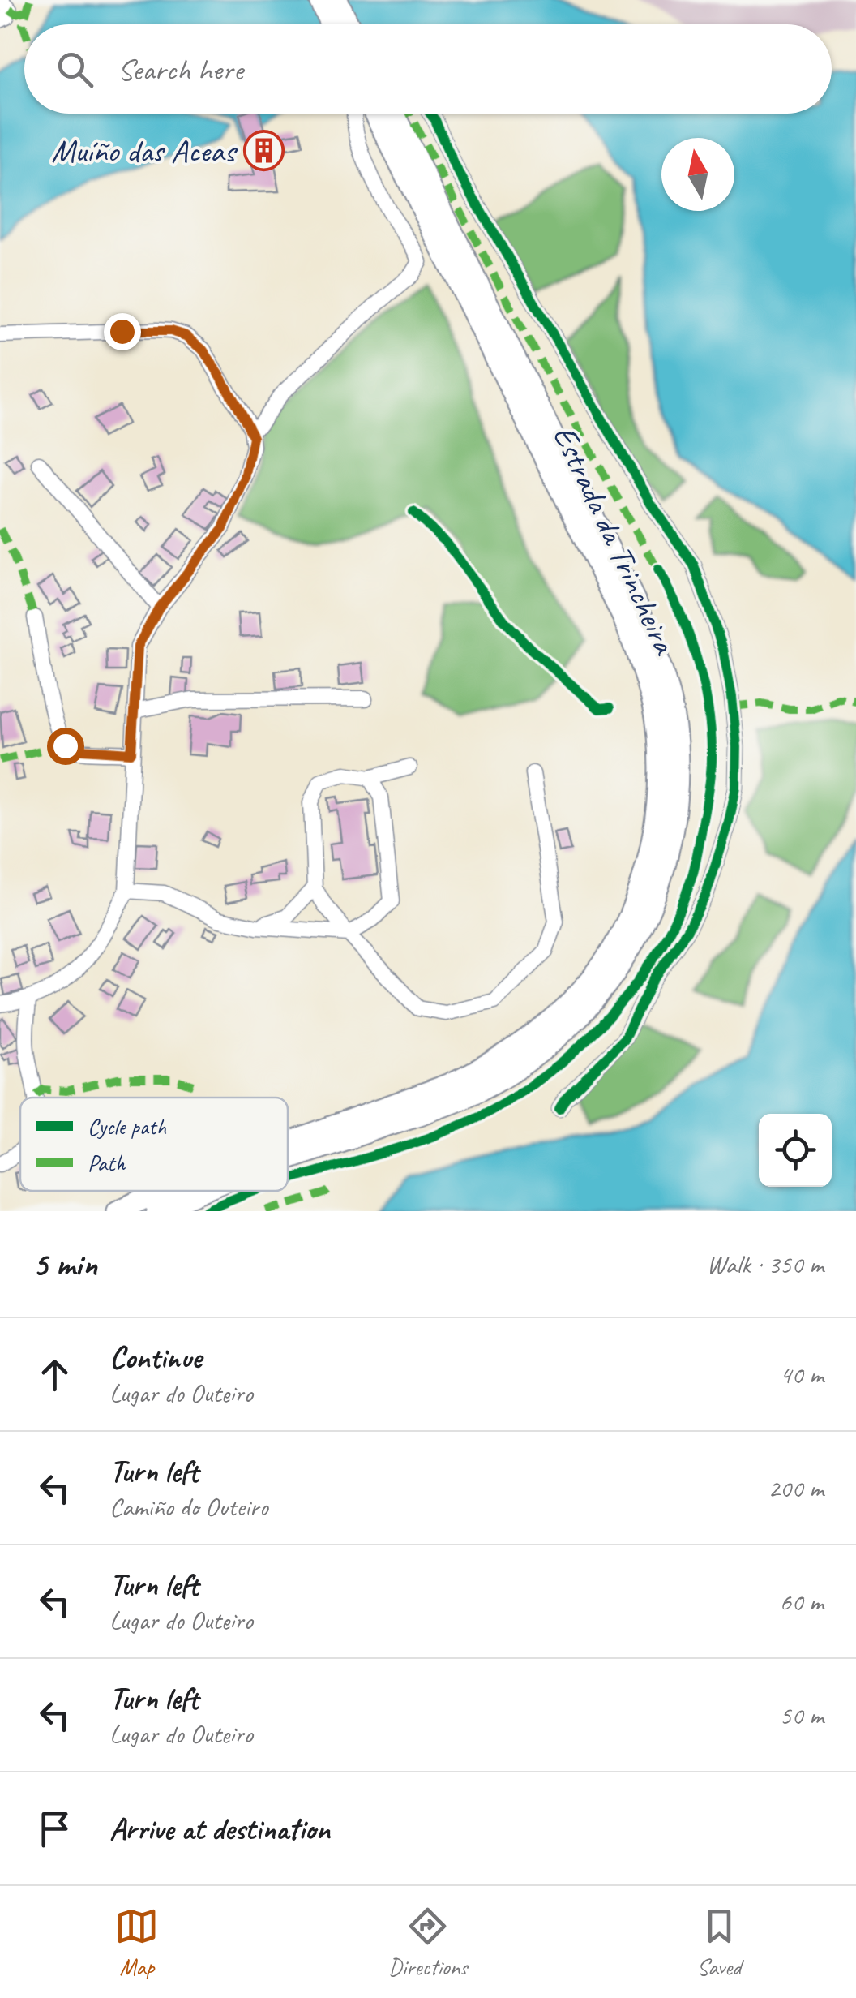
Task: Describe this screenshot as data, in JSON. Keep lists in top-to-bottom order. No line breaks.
{"streets":{"highway":["Estrada da Trincheira"]},"places":{"building":["Muíño das Aceas"]},"legend":["Cycle path","Path"],"north":"top","page":{"search":"Search here","heading":["5 min","Walk · 350 m"],"list":[["Continue","Lugar do Outeiro","40 m"],["Turn left","Camiño do Outeiro","200 m"],["Turn left","Lugar do Outeiro","60 m"],["Turn left","Lugar do Outeiro","50 m"],"Arrive at destination"],"nav":["Map","Directions","Saved"]}}
